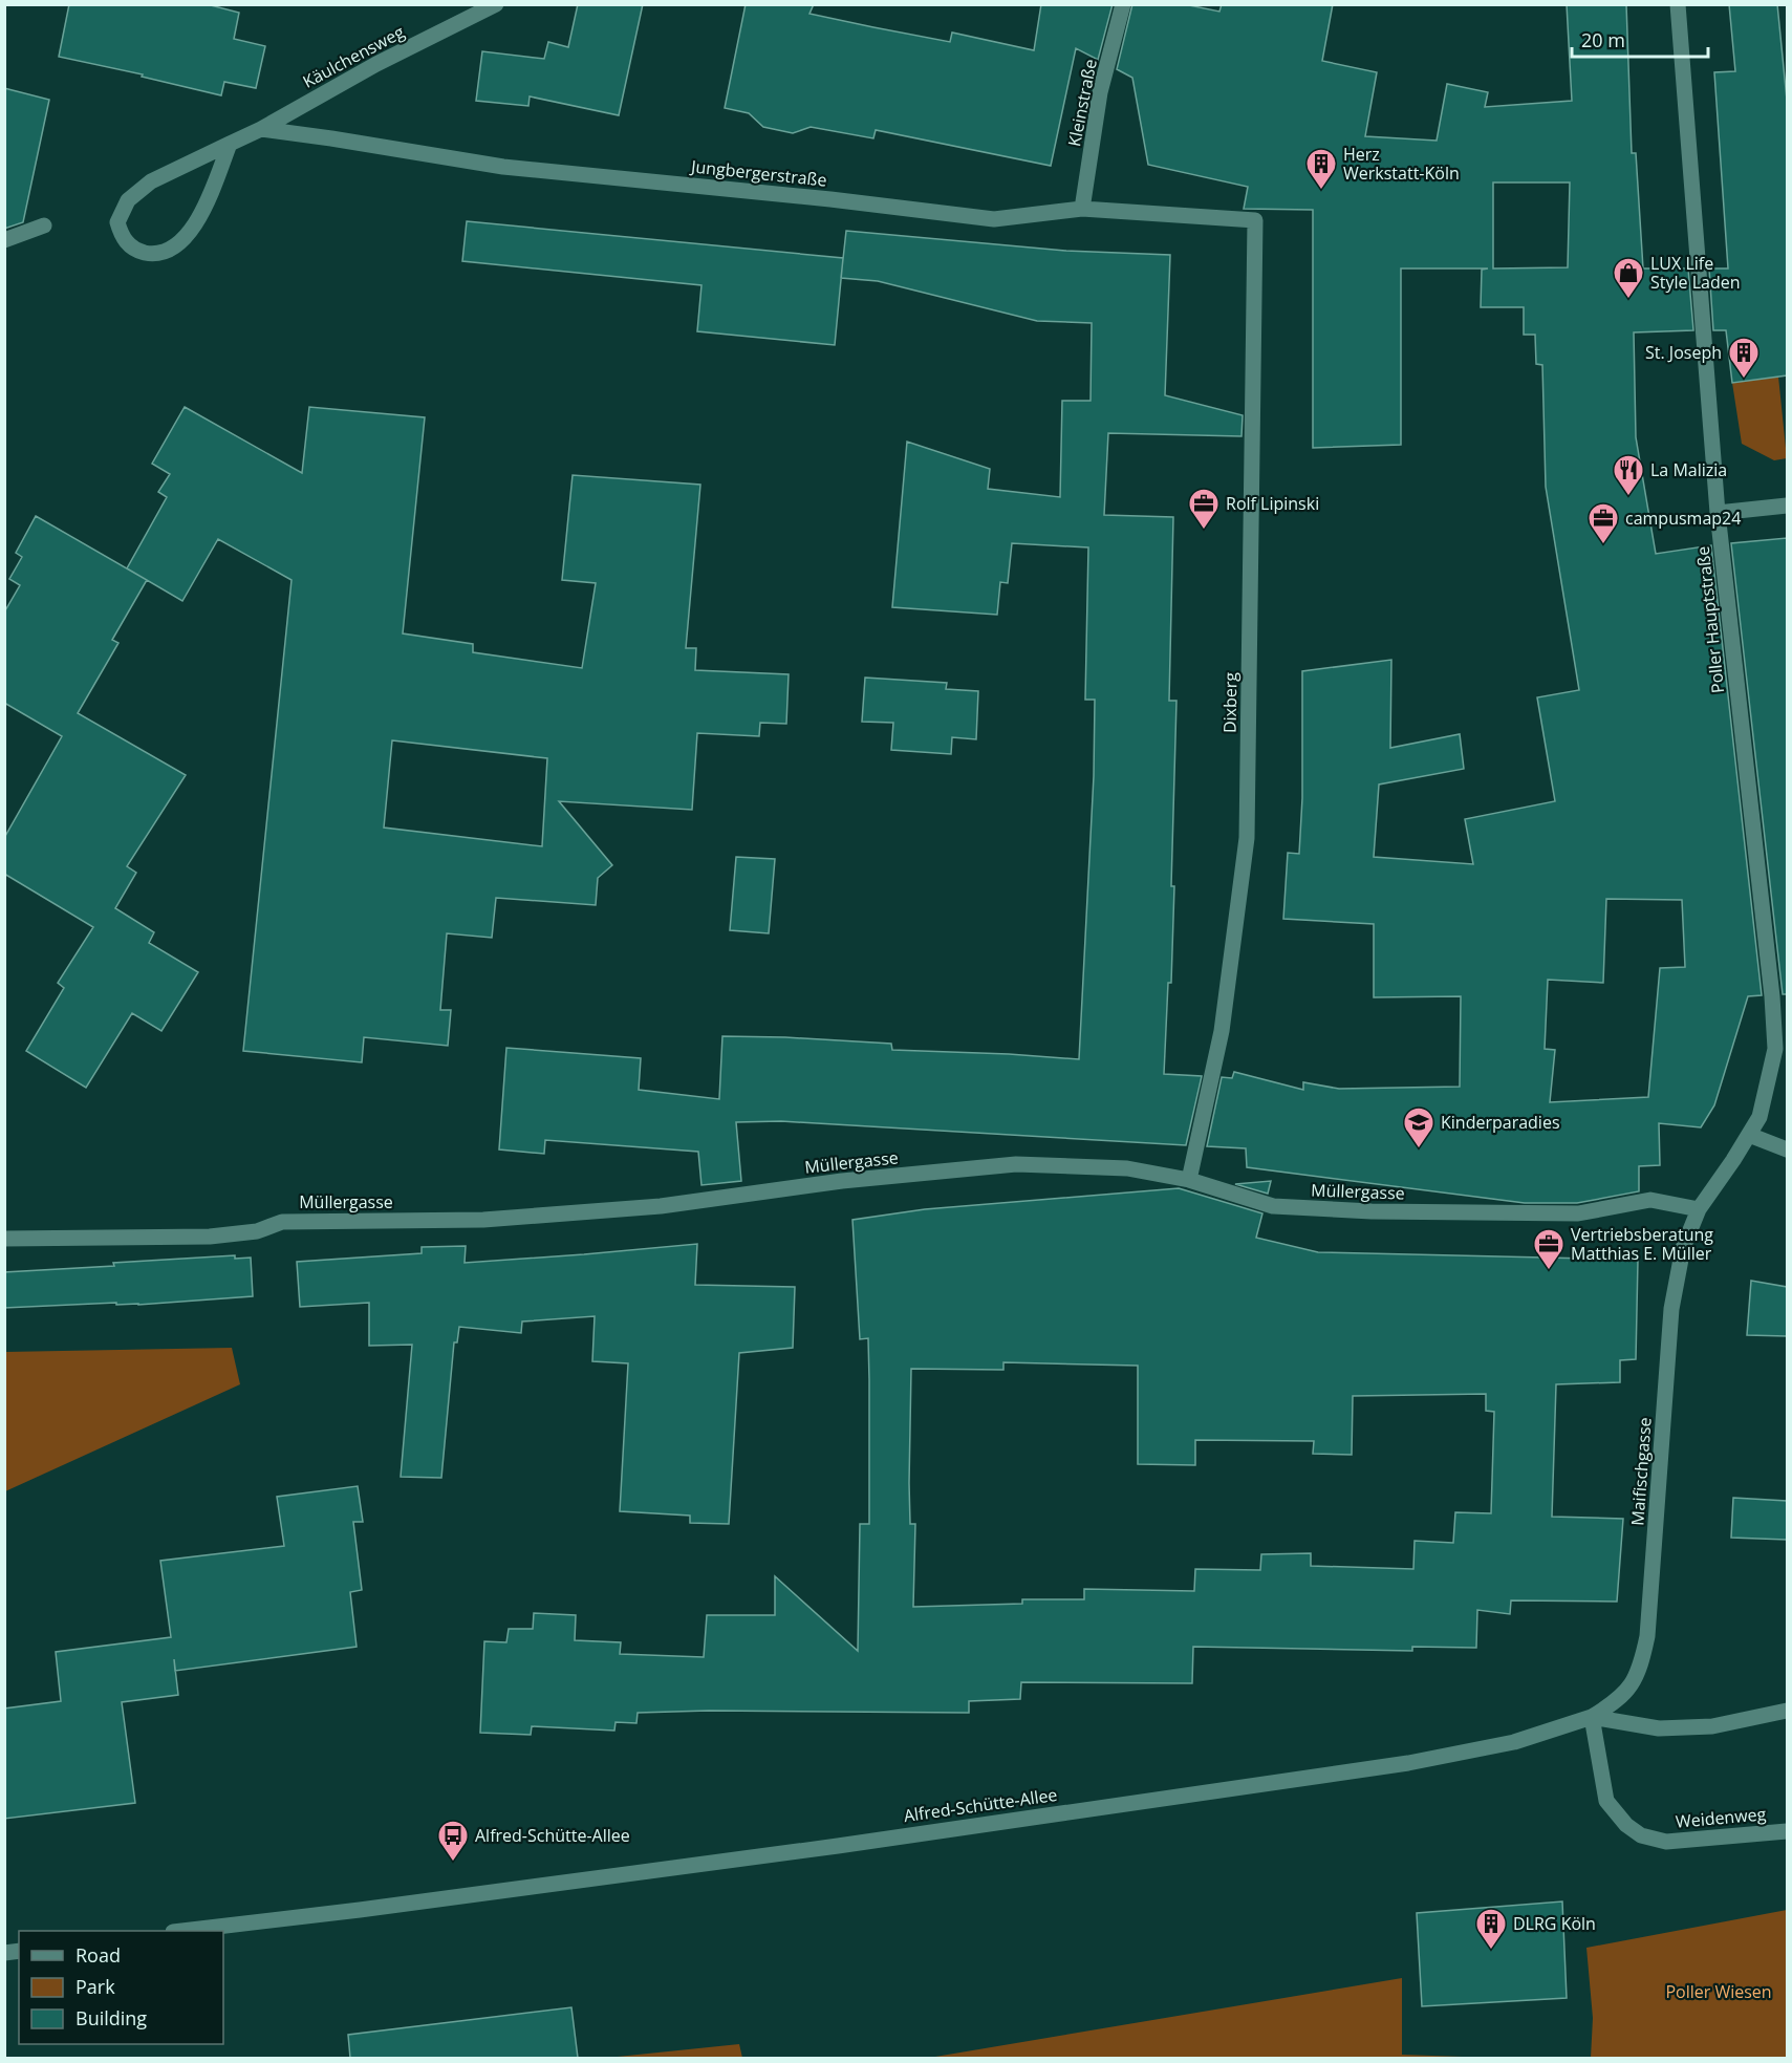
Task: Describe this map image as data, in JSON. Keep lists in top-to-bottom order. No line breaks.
{"streets":{"street":["Käulchensweg","Kleinstraße","Jungbergerstraße","Poller Hauptstraße","Dixberg","Müllergasse","Maifischgasse","Alfred-Schütte-Allee","Weidenweg"]},"crossings":[["Käulchensweg","Jungbergerstraße"],["Kleinstraße","Jungbergerstraße"],["Jungbergerstraße","Dixberg"],["Poller Hauptstraße","Müllergasse"],["Poller Hauptstraße","Maifischgasse"],["Dixberg","Müllergasse"],["Müllergasse","Maifischgasse"],["Maifischgasse","Alfred-Schütte-Allee"],["Maifischgasse","Weidenweg"],["Alfred-Schütte-Allee","Weidenweg"]],"parks":["Poller Wiesen"],"places":{"building":["Herz Werkstatt-Köln","St. Joseph","DLRG Köln"],"shop":["LUX Life Style Laden"],"restaurant":["La Malizia"],"office":["Rolf Lipinski","campusmap24","Vertriebsberatung Matthias E. Müller"],"school or university":["Kinderparadies"],"bus stop":["Alfred-Schütte-Allee"]},"legend":["Road","Park","Building"],"scale_bar":"20 m"}
